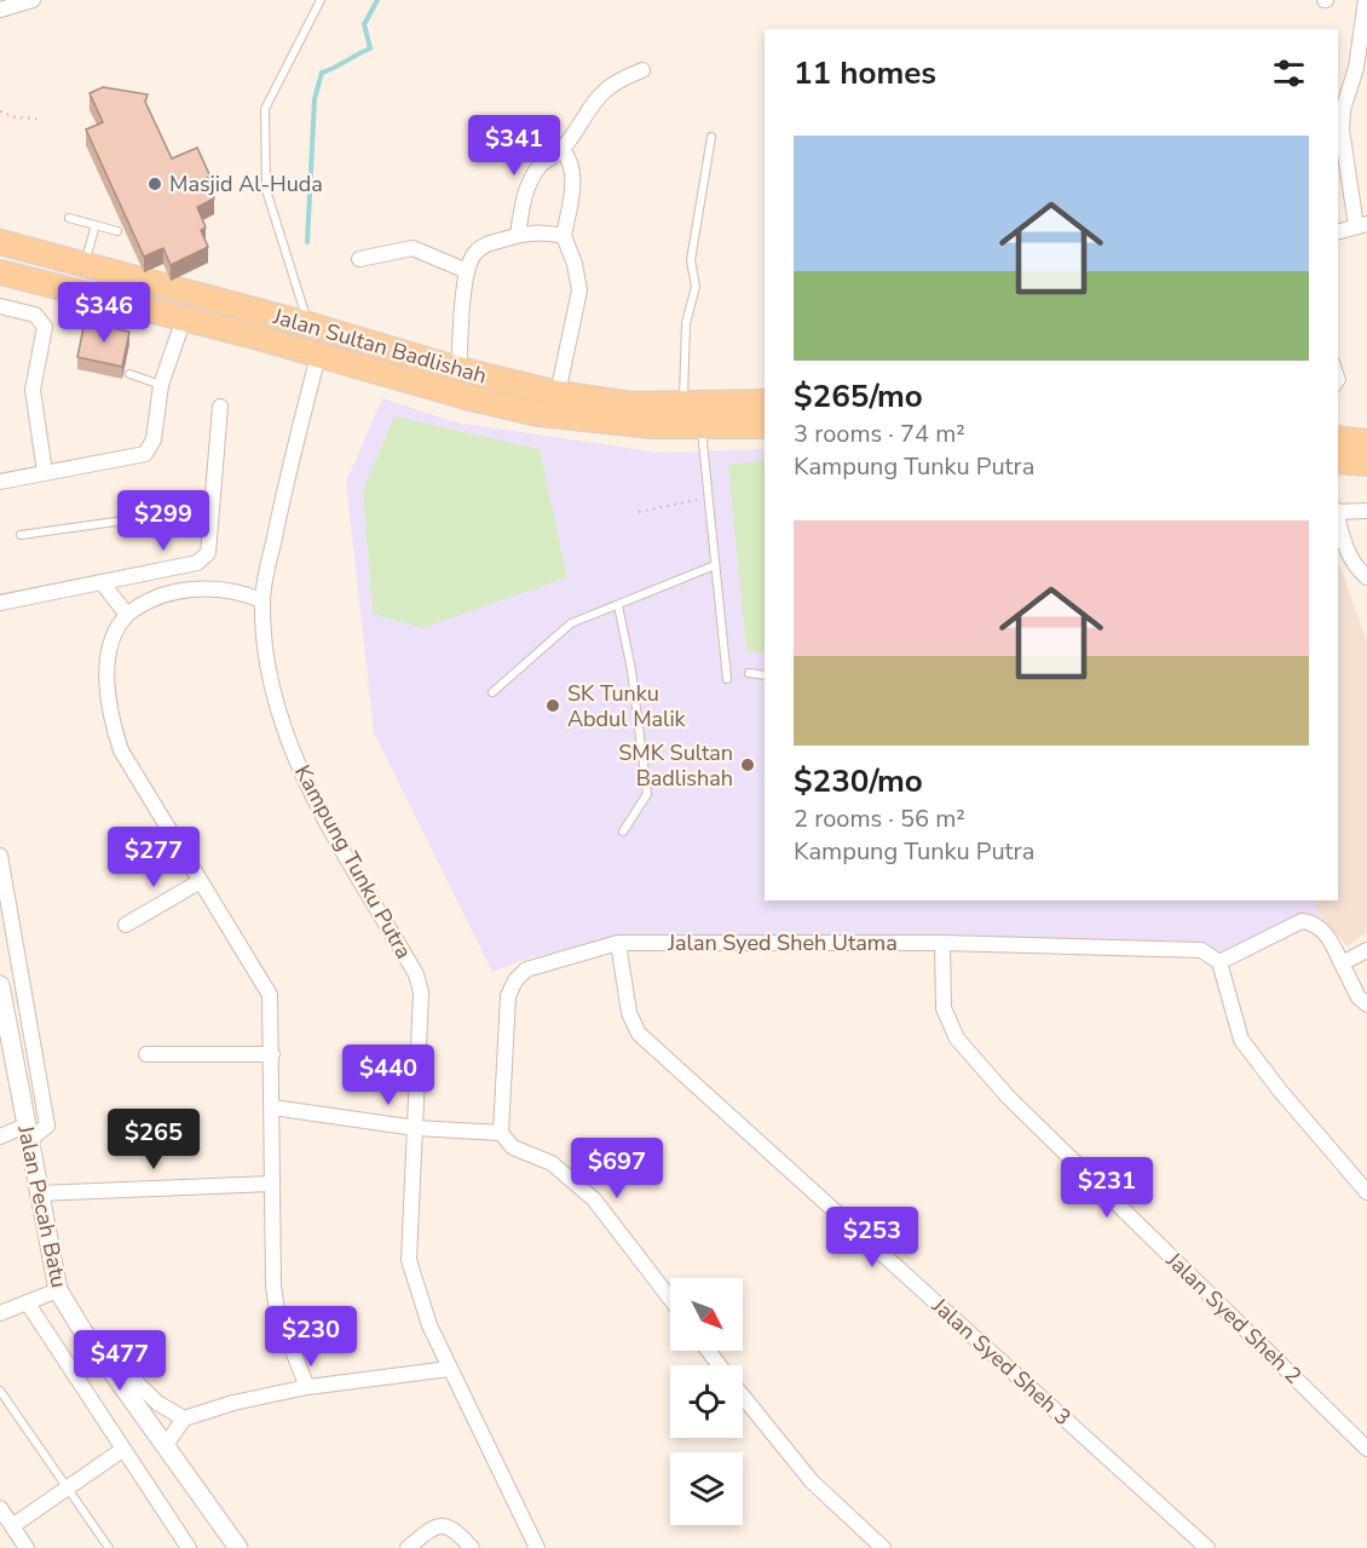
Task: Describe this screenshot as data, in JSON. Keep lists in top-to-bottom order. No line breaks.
{"streets":{"main road":["Jalan Sultan Badlishah"],"street":["Kampung Tunku Putra","Jalan Syed Sheh Utama","Jalan Pecah Batu","Jalan Syed Sheh 2","Jalan Syed Sheh 3"]},"crossings":[["Jalan Sultan Badlishah","Kampung Tunku Putra"],["Jalan Syed Sheh Utama","Jalan Syed Sheh 2"],["Jalan Syed Sheh Utama","Jalan Syed Sheh 3"]],"places":["Masjid Al-Huda","SK Tunku Abdul Malik","SMK Sultan Badlishah"],"north":"bottom right","page":{"heading":"11 homes","price":["$341","$346","$299","$277","$440","$265","$697","$231","$253","$230","$477"],"list":[{"name":"$265/mo","note":"3 rooms · 74 m² · Kampung Tunku Putra"},{"name":"$230/mo","note":"2 rooms · 56 m² · Kampung Tunku Putra"}]}}
